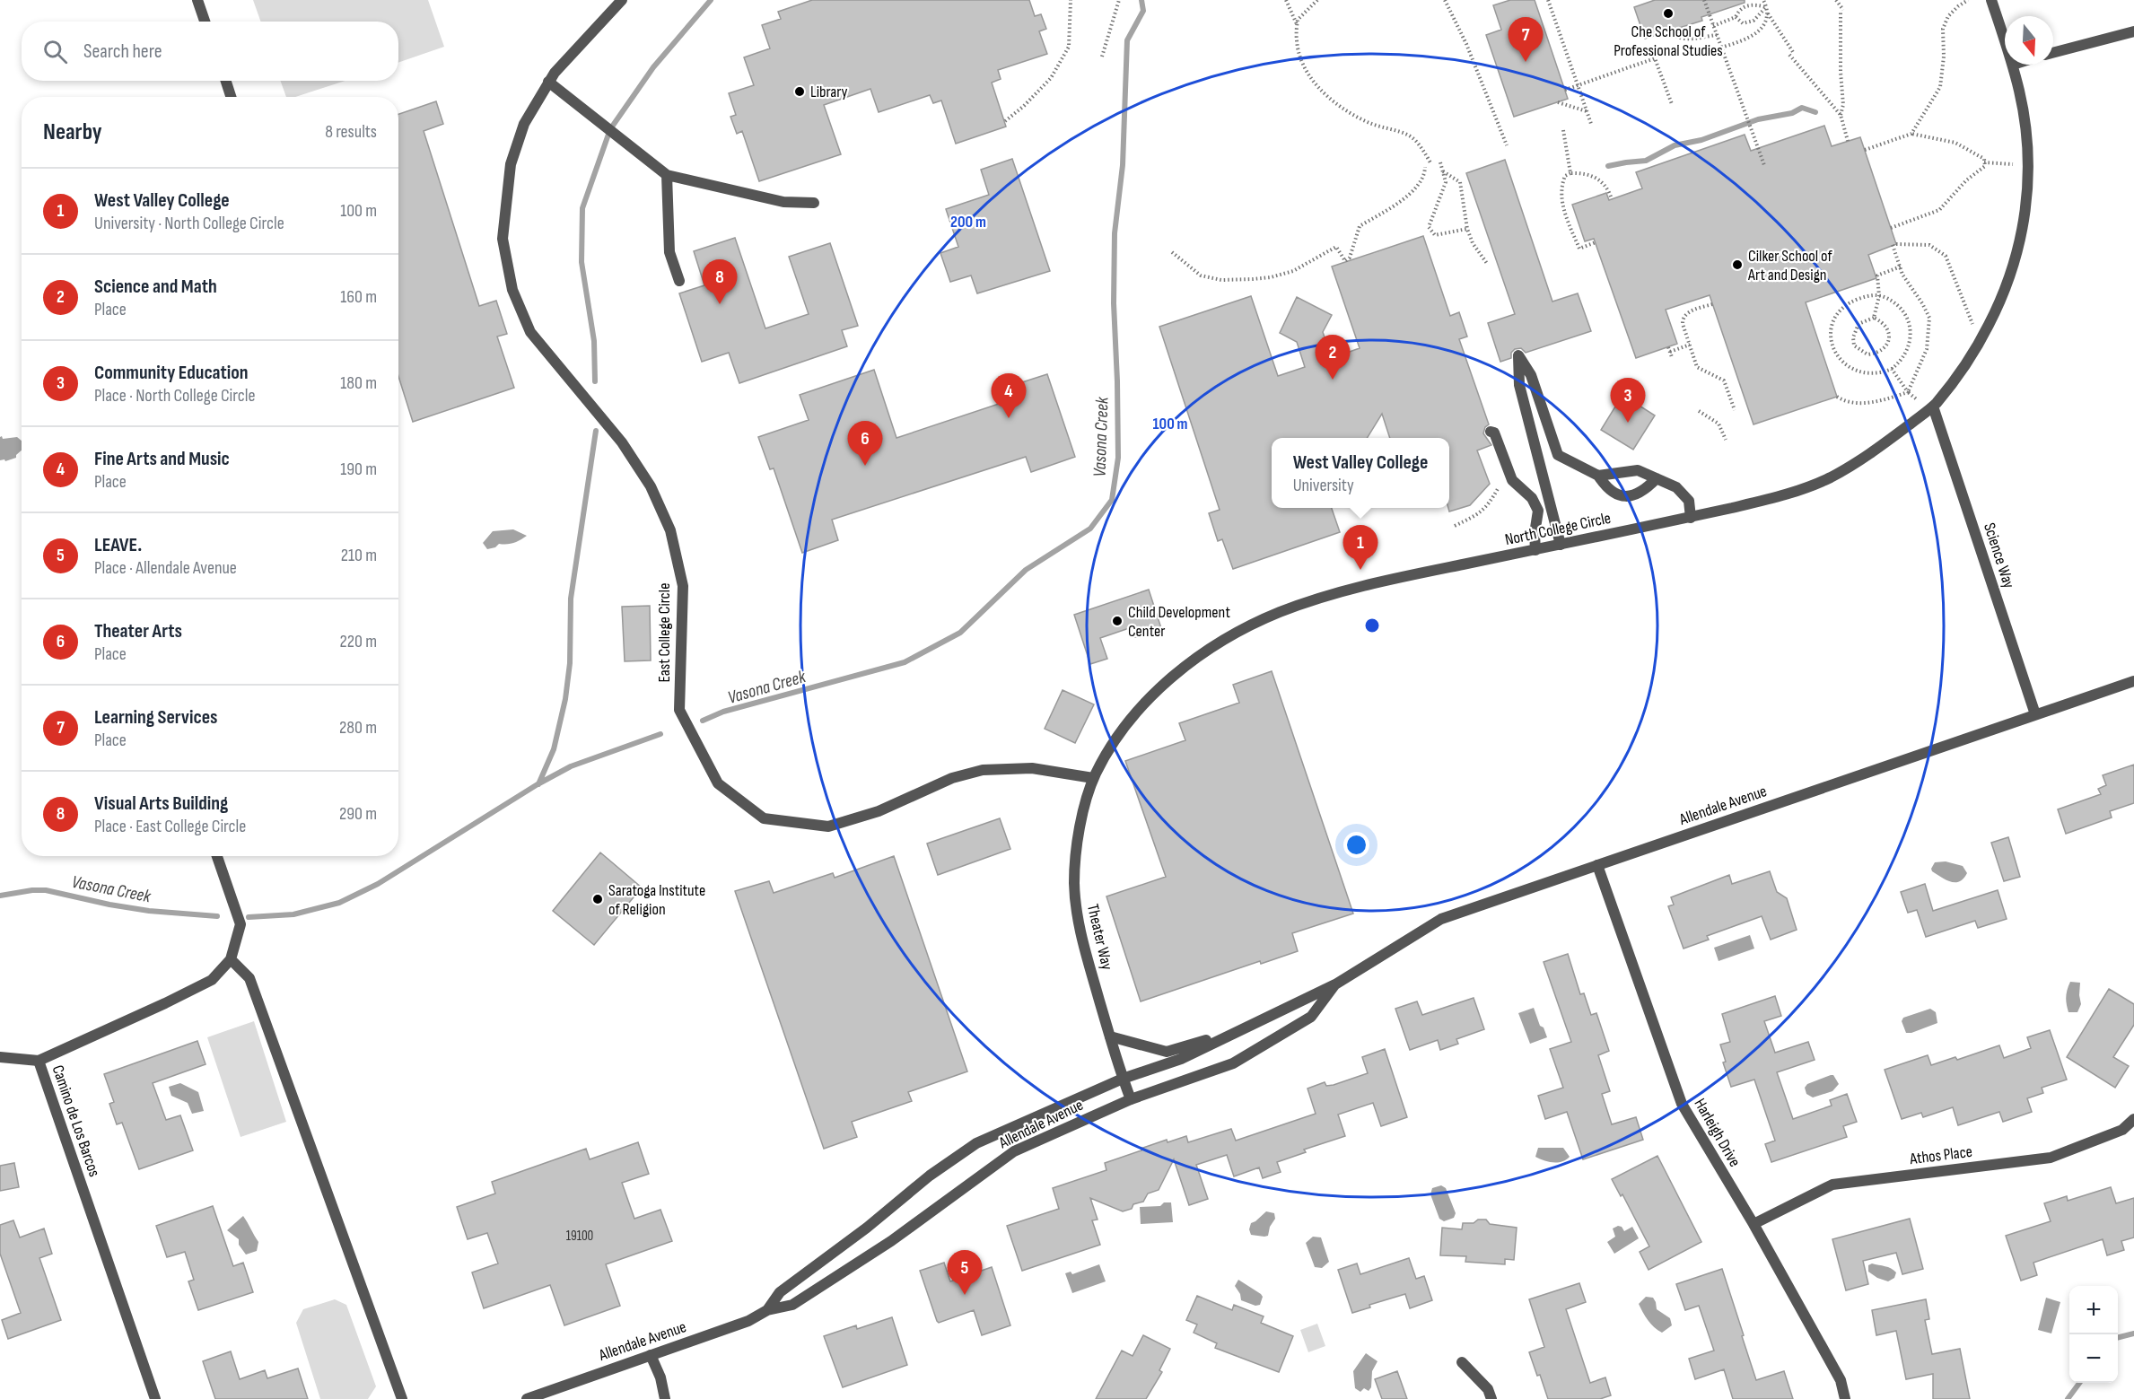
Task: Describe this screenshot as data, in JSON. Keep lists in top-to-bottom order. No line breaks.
{"streets":{"street":["North College Circle","Science Way","East College Circle","Allendale Avenue","Theater Way","Camino de Los Barcos","Harleigh Drive","Athos Place"]},"crossings":[["North College Circle","Science Way"],["North College Circle","East College Circle"],["North College Circle","Theater Way"],["Science Way","Allendale Avenue"],["East College Circle","Theater Way"],["Allendale Avenue","Theater Way"],["Allendale Avenue","Harleigh Drive"],["Harleigh Drive","Athos Place"]],"water":["Vasona Creek"],"places":["Che School of Professional Studies","Library","Cilker School of Art and Design","Child Development Center","Saratoga Institute of Religion"],"house_numbers":["19100"],"north":"bottom","page":{"pins":["7","8","2","4","3","6","1","5"],"search":"Search here","heading":["Nearby","8 results"],"list":[{"mark":"1","name":"West Valley College","note":"University · North College Circle","value":"100 m"},{"mark":"2","name":"Science and Math","note":"Place","value":"160 m"},{"mark":"3","name":"Community Education","note":"Place · North College Circle","value":"180 m"},{"mark":"4","name":"Fine Arts and Music","note":"Place","value":"190 m"},{"mark":"5","name":"LEAVE.","note":"Place · Allendale Avenue","value":"210 m"},{"mark":"6","name":"Theater Arts","note":"Place","value":"220 m"},{"mark":"7","name":"Learning Services","note":"Place","value":"280 m"},{"mark":"8","name":"Visual Arts Building","note":"Place · East College Circle","value":"290 m"}],"popup":["West Valley College","University"],"map_buttons":["+","−"]},"rings":["200 m","100 m"]}
